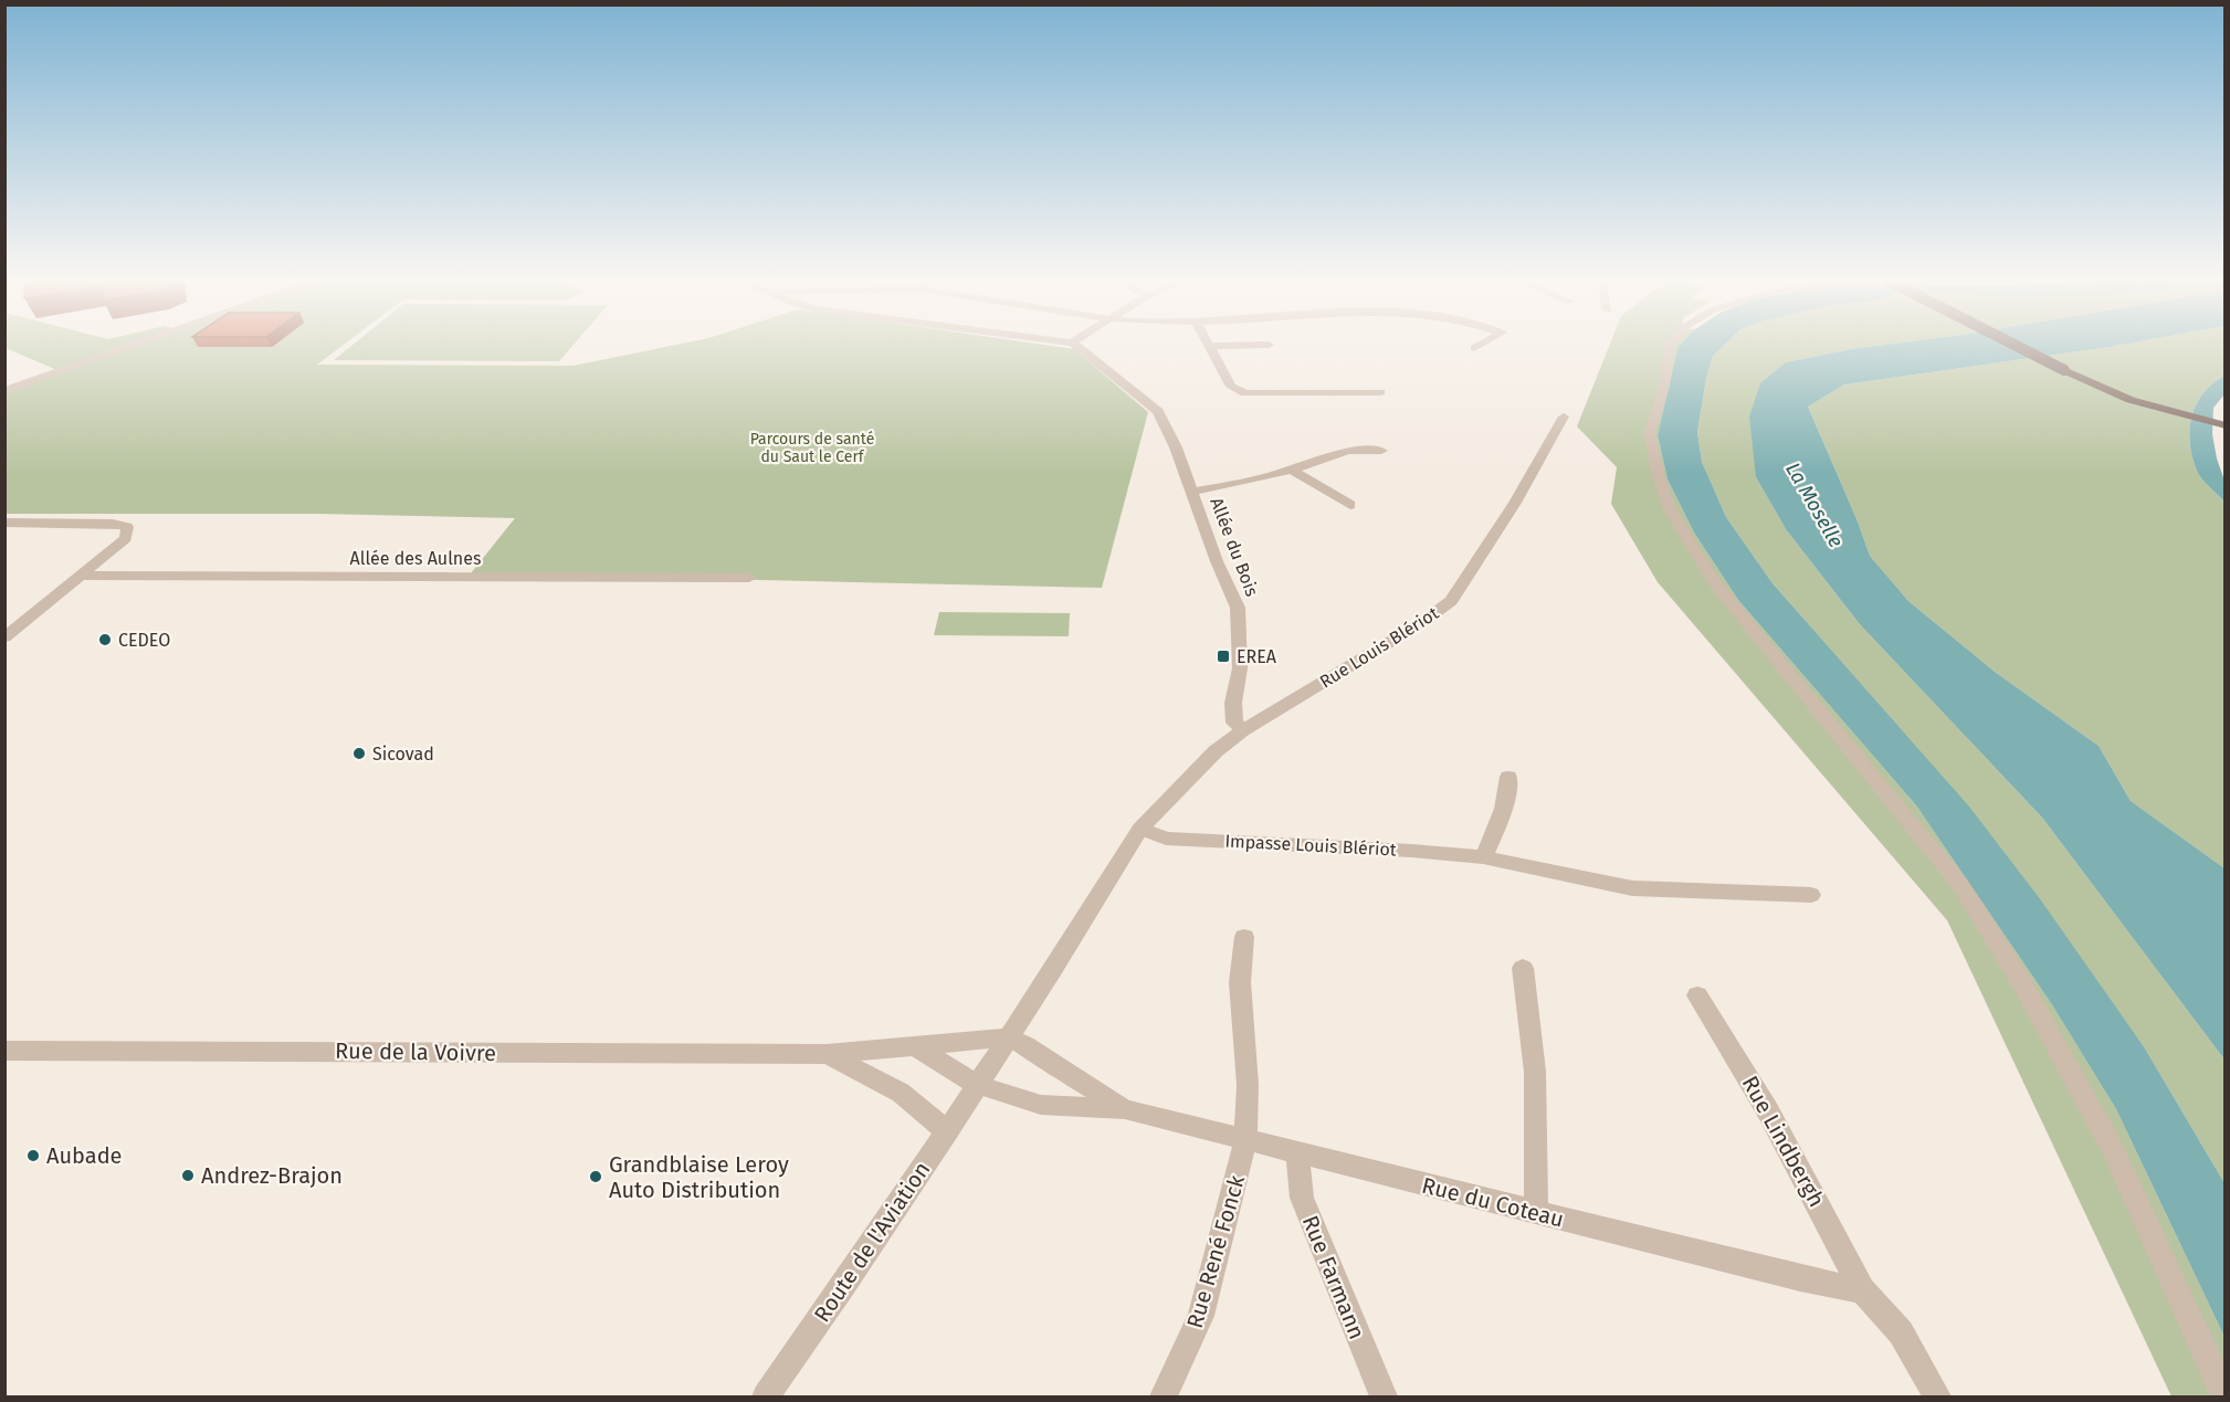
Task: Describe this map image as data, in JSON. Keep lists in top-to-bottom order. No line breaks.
{"streets":{"street":["Allée du Bois","Allée des Aulnes","Rue Louis Blériot","Impasse Louis Blériot","Rue de la Voivre","Rue Lindbergh","Rue du Coteau","Route de l'Aviation","Rue René Fonck","Rue Farmann"]},"crossings":[["Allée du Bois","Rue Louis Blériot"],["Rue Louis Blériot","Impasse Louis Blériot"],["Rue Louis Blériot","Rue de la Voivre"],["Rue Louis Blériot","Rue du Coteau"],["Rue Louis Blériot","Route de l'Aviation"],["Rue de la Voivre","Rue du Coteau"],["Rue de la Voivre","Route de l'Aviation"],["Rue Lindbergh","Rue du Coteau"],["Rue du Coteau","Route de l'Aviation"],["Rue du Coteau","Rue René Fonck"],["Rue du Coteau","Rue Farmann"]],"water":["La Moselle"],"parks":["Parcours de santé du Saut le Cerf"],"places":{"other":["CEDEO","Sicovad","Aubade","Andrez-Brajon","Grandblaise Leroy Auto Distribution"],"transit":["EREA"]}}
